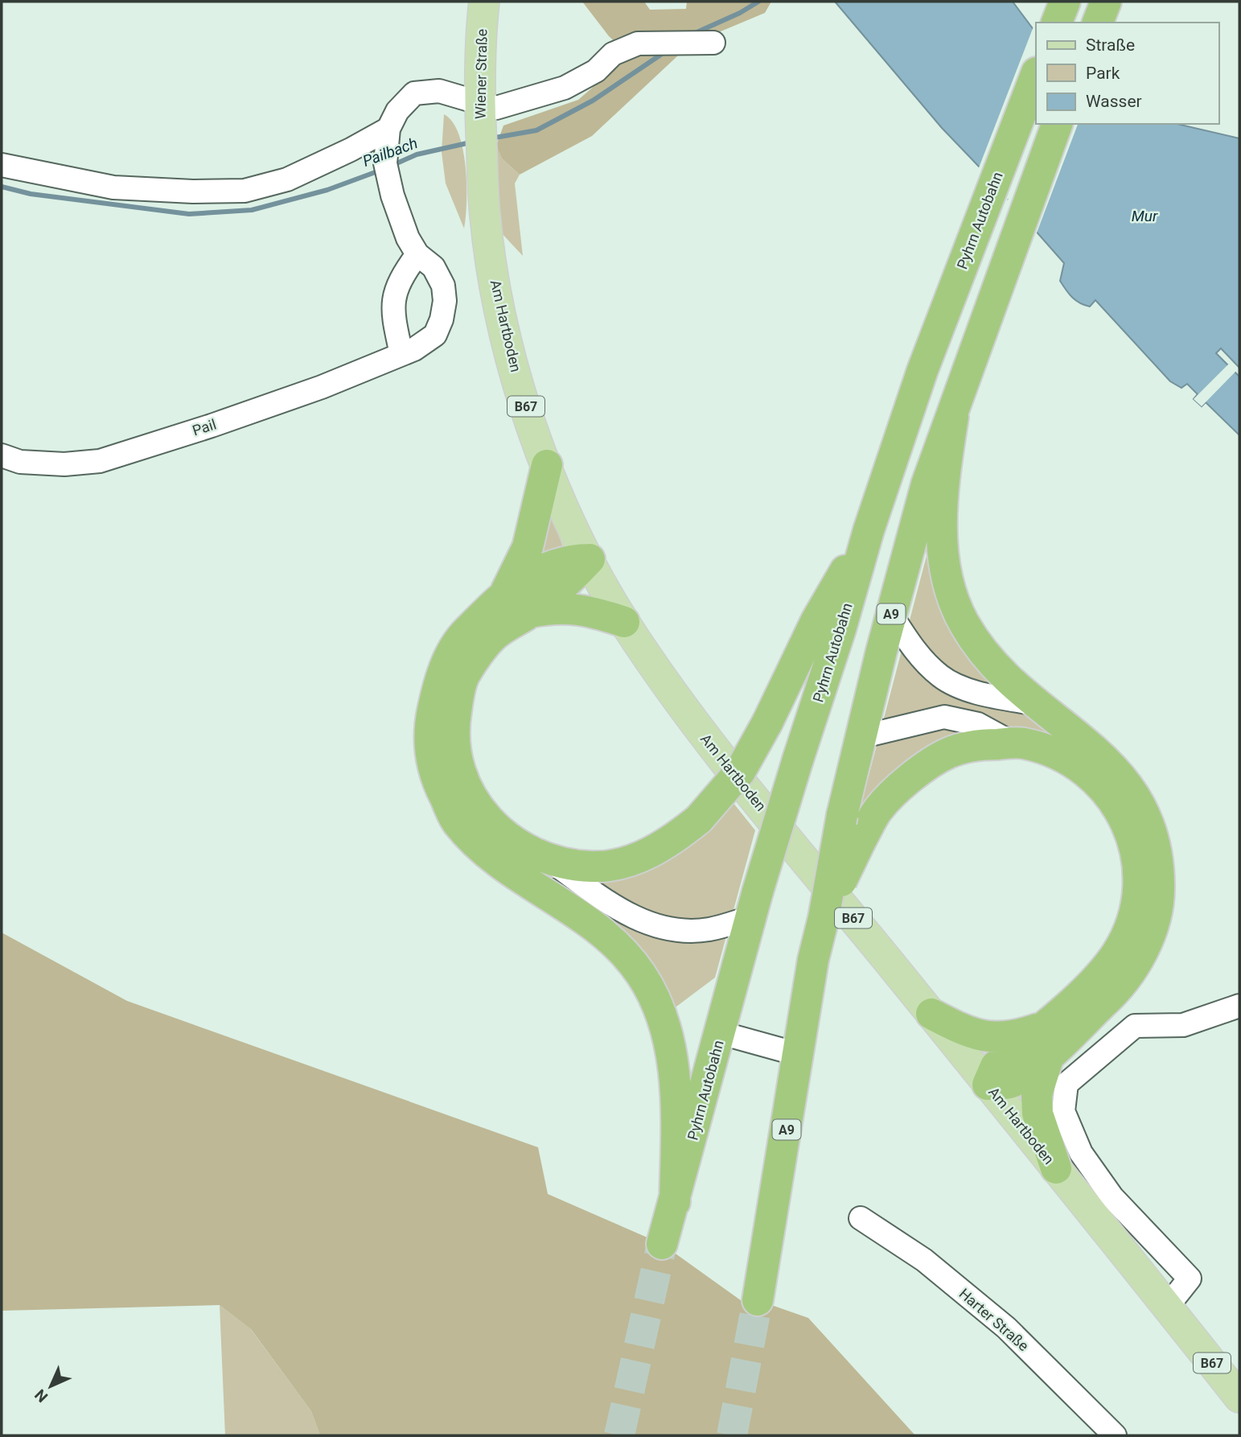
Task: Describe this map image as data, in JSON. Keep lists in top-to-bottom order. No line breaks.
{"streets":{"highway":["Pyhrn Autobahn","A9"],"main road":["Wiener Straße","Am Hartboden","B67"],"street":["Pail","Harter Straße"]},"crossings":[["Wiener Straße","Am Hartboden"]],"water":["Pailbach","Mur"],"legend":["Straße","Park","Wasser"],"north":"bottom left"}
